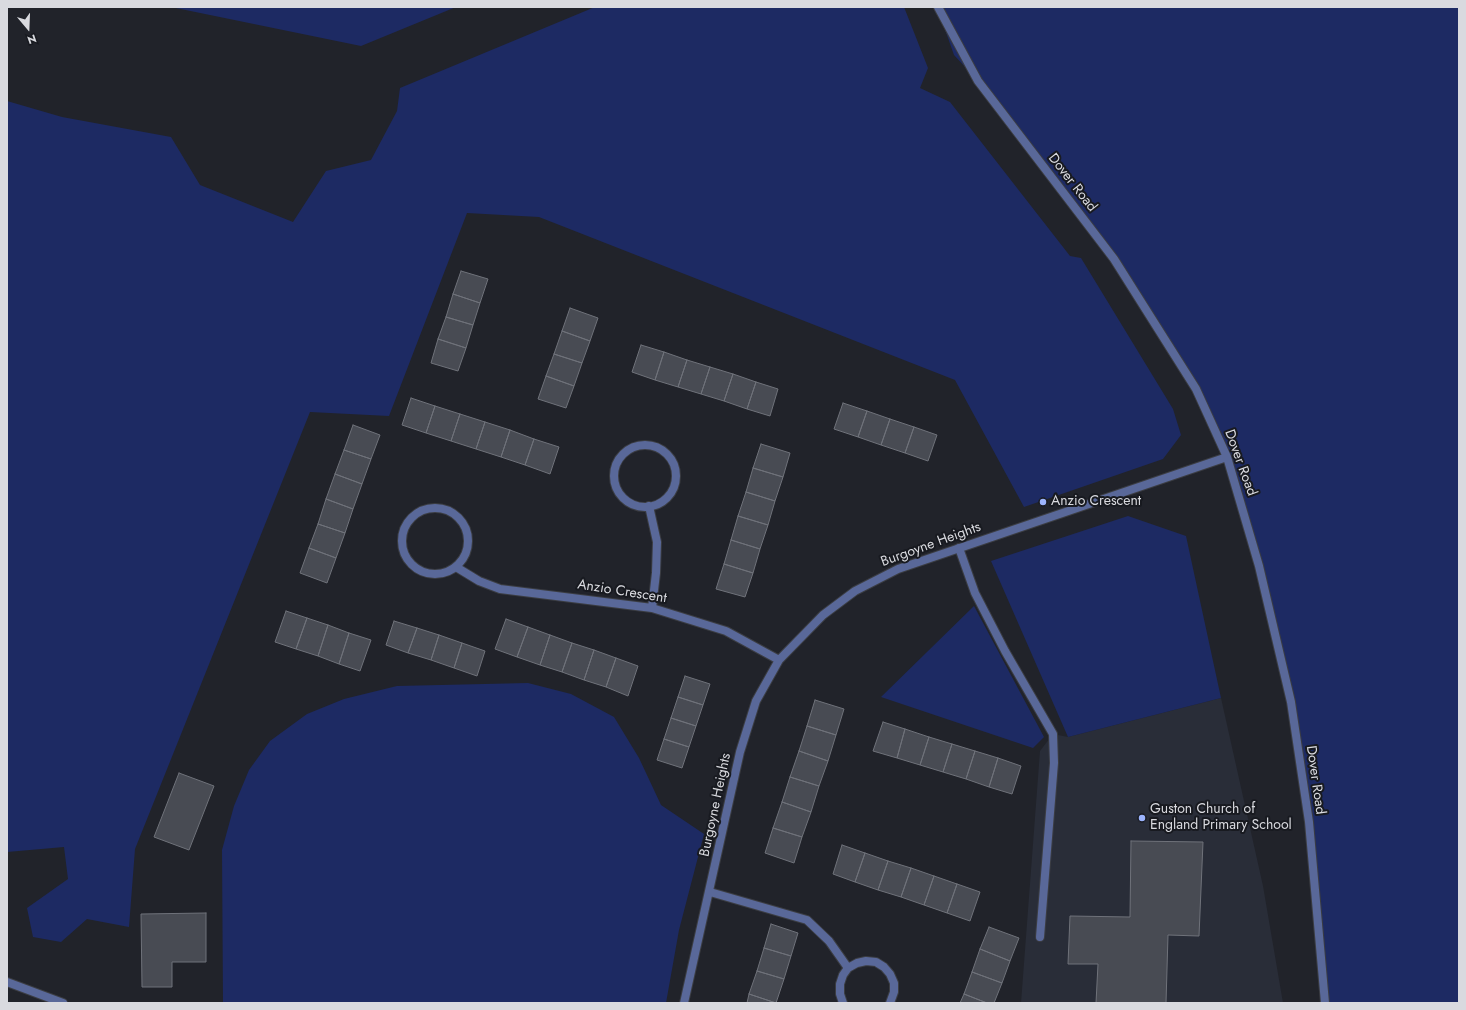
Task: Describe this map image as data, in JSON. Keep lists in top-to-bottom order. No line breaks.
{"streets":{"street":["Dover Road","Burgoyne Heights","Anzio Crescent"]},"crossings":[["Dover Road","Burgoyne Heights"],["Burgoyne Heights","Anzio Crescent"]],"places":["Anzio Crescent","Guston Church of England Primary School"],"north":"bottom"}
